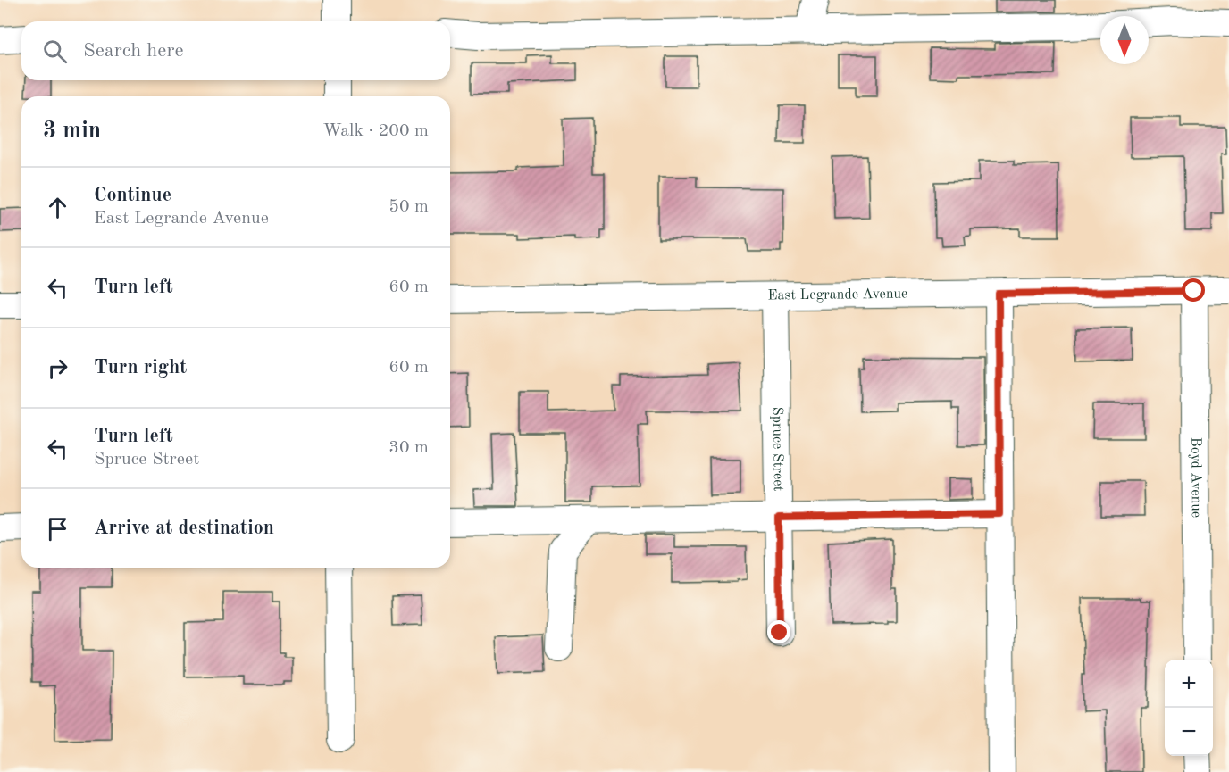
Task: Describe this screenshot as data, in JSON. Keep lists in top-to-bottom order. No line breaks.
{"streets":{"street":["East Legrande Avenue","Spruce Street","Boyd Avenue"]},"crossings":[["East Legrande Avenue","Spruce Street"],["East Legrande Avenue","Boyd Avenue"]],"north":"bottom","page":{"search":"Search here","heading":["3 min","Walk · 200 m"],"list":[["Continue","East Legrande Avenue","50 m"],["Turn left","60 m"],["Turn right","60 m"],["Turn left","Spruce Street","30 m"],"Arrive at destination"],"map_buttons":["+","−"]}}
